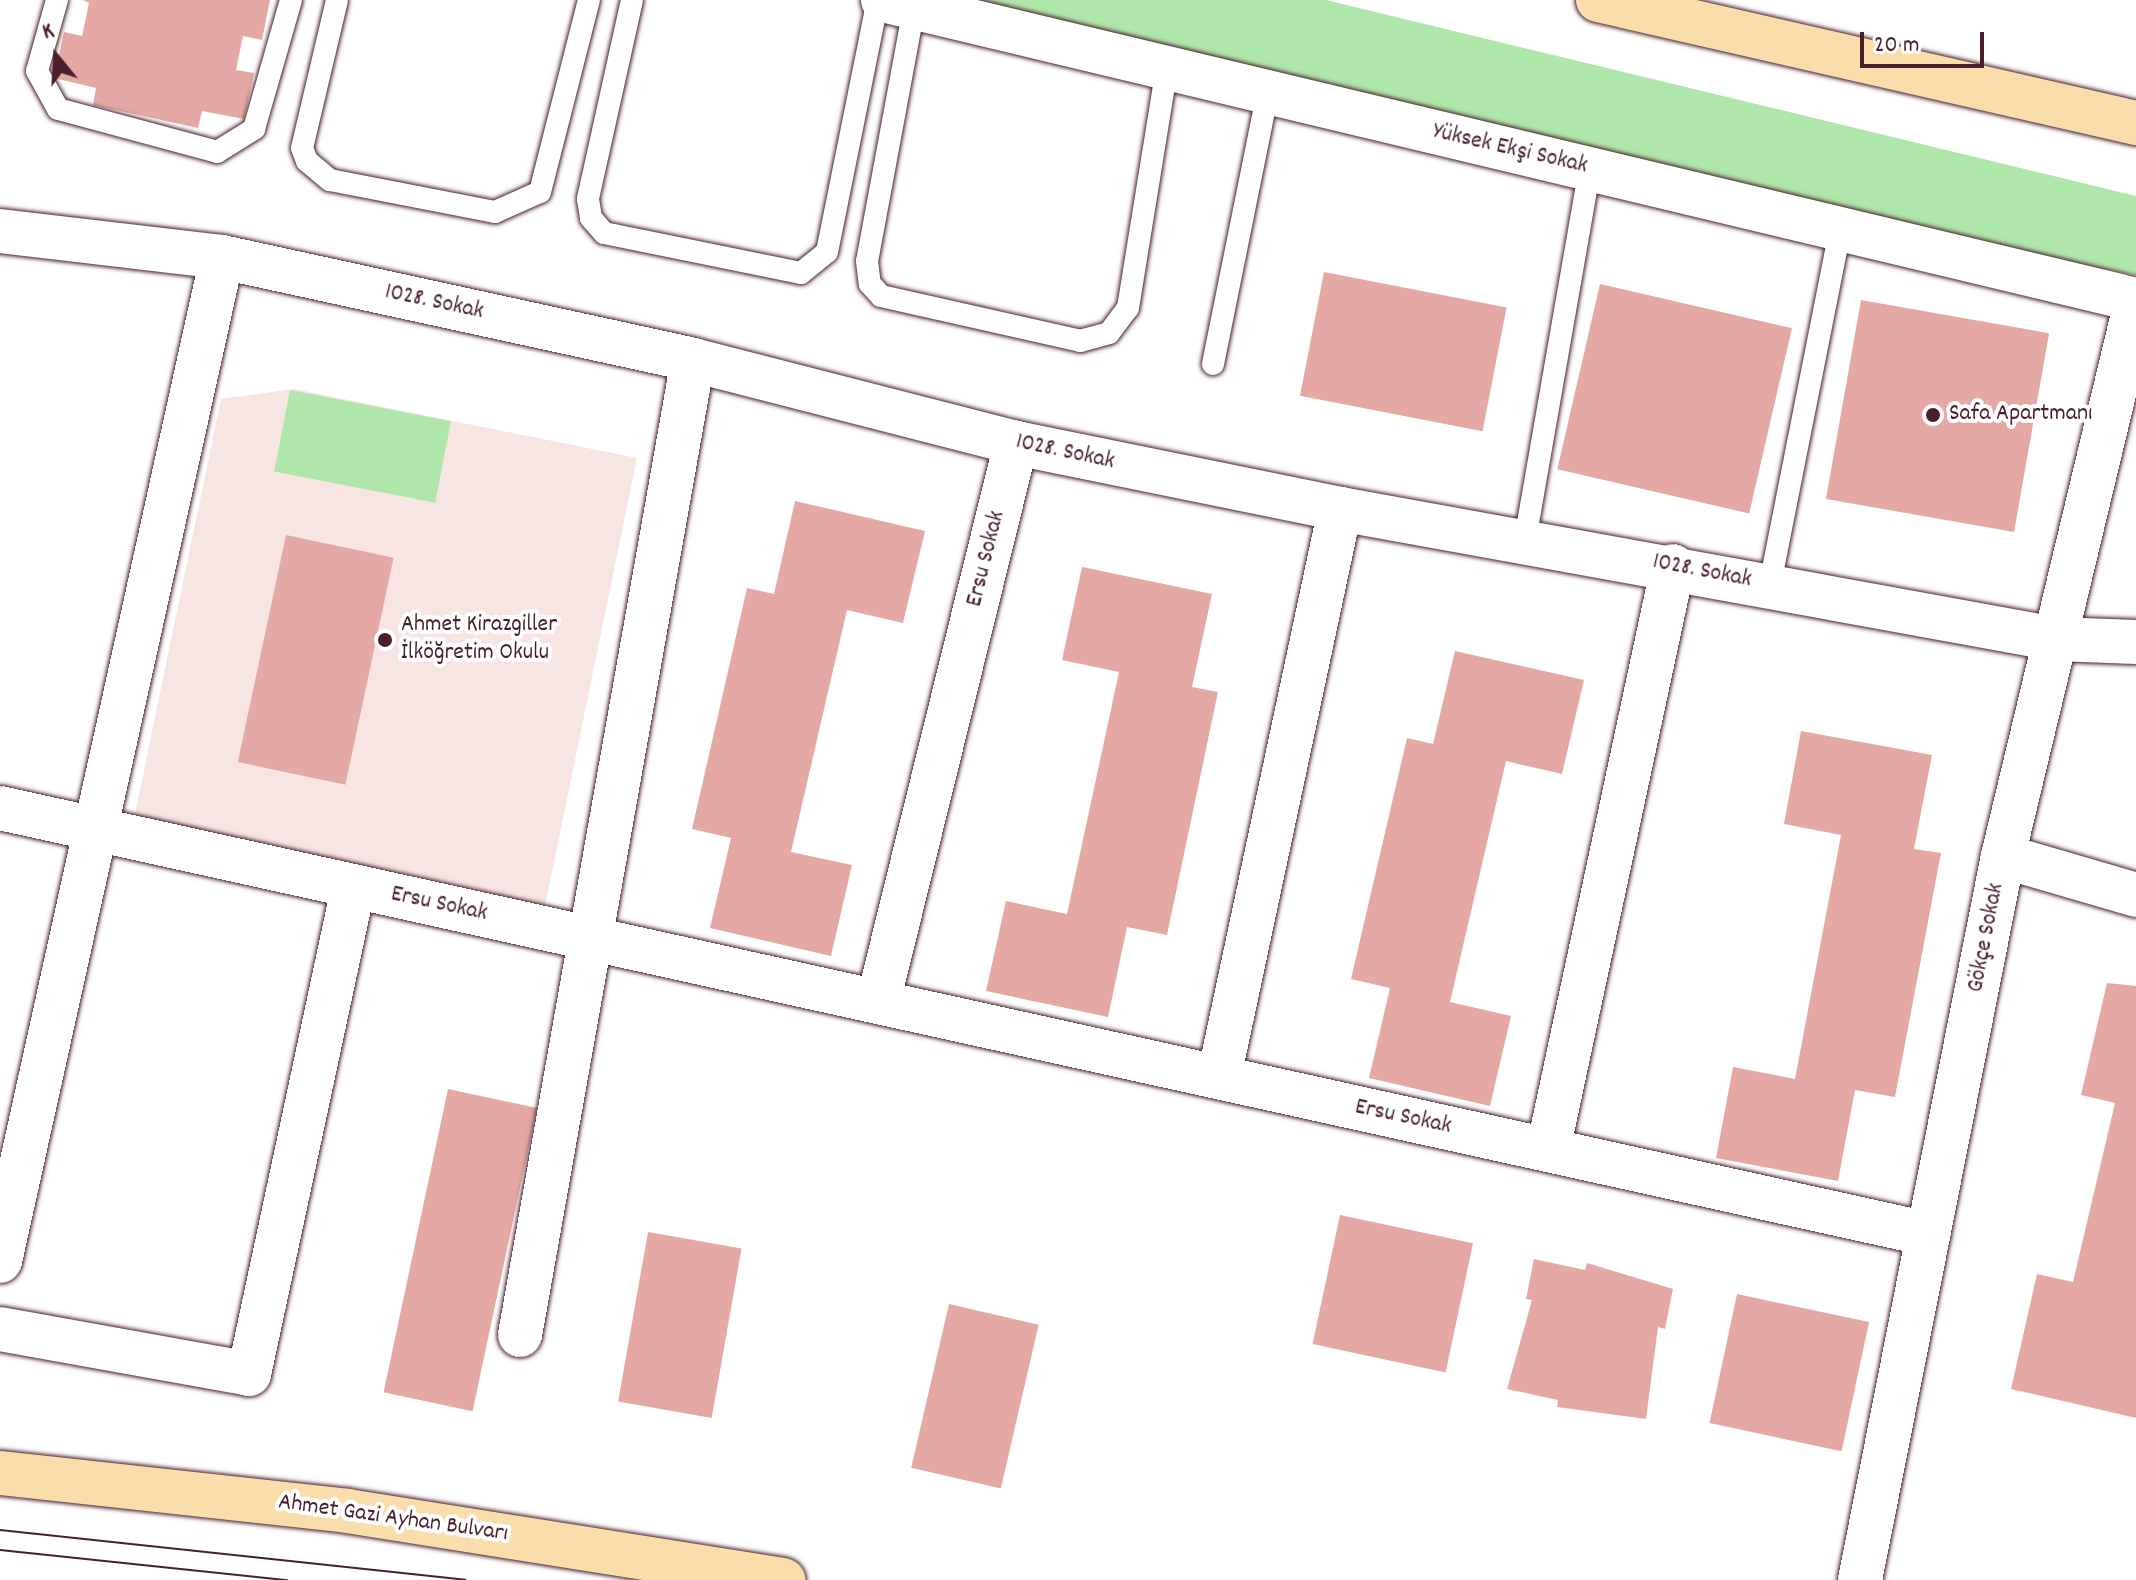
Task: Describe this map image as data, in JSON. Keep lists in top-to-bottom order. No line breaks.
{"streets":{"main road":["Ahmet Gazi Ayhan Bulvarı"],"street":["Yüksek Ekşi Sokak","1028. Sokak","Ersu Sokak","Gökçe Sokak"]},"crossings":[["Yüksek Ekşi Sokak","Gökçe Sokak"],["1028. Sokak","Ersu Sokak"],["1028. Sokak","Gökçe Sokak"],["Ersu Sokak","Gökçe Sokak"]],"places":["Safa Apartmanı","Ahmet Kirazgiller İlköğretim Okulu"],"scale_bar":"20 m","north":"top"}
